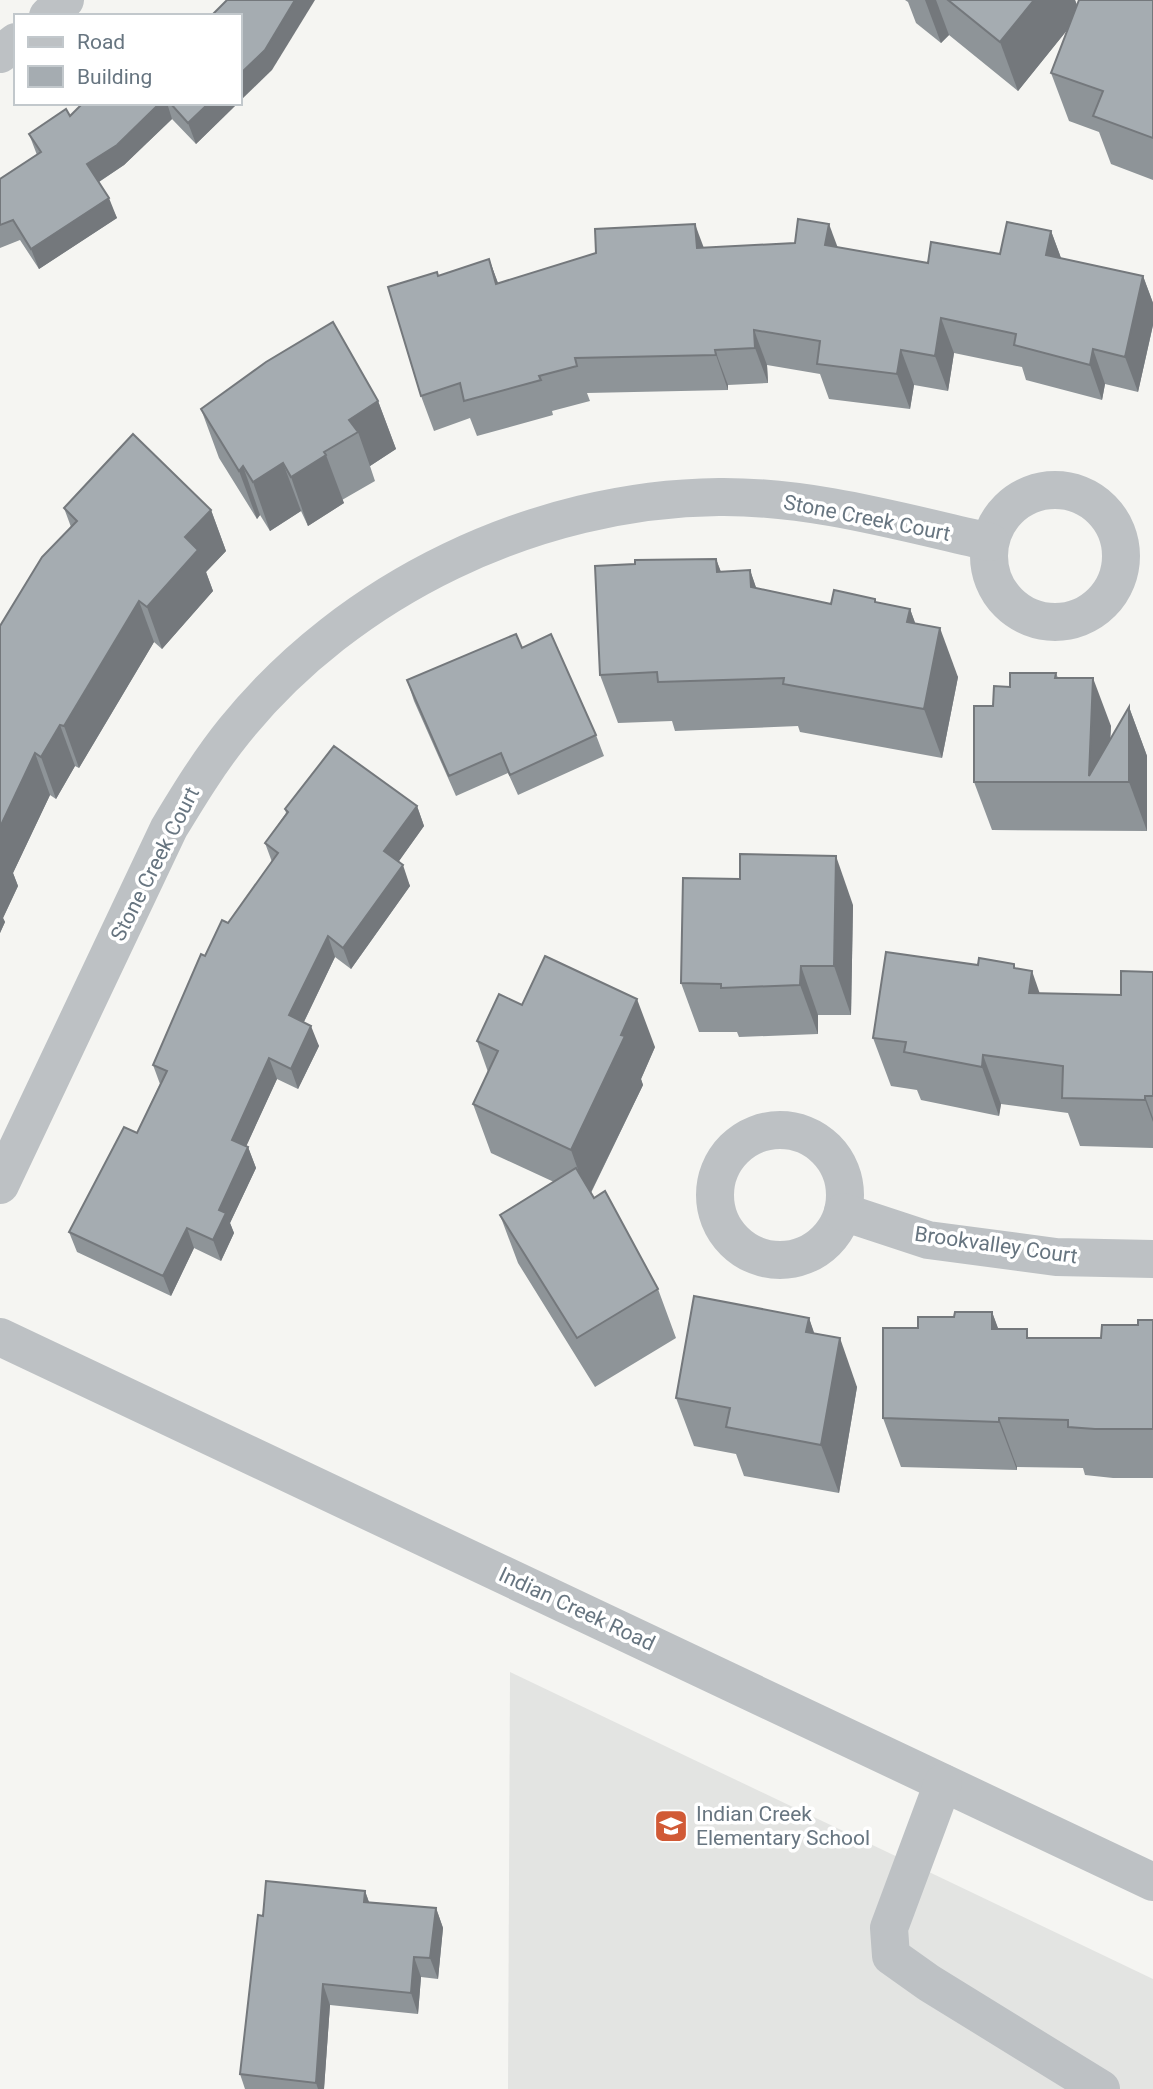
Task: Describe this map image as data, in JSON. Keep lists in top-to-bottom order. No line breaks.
{"streets":{"street":["Stone Creek Court","Brookvalley Court","Indian Creek Road"]},"places":{"school or university":["Indian Creek Elementary School"]},"legend":["Road","Building"]}
